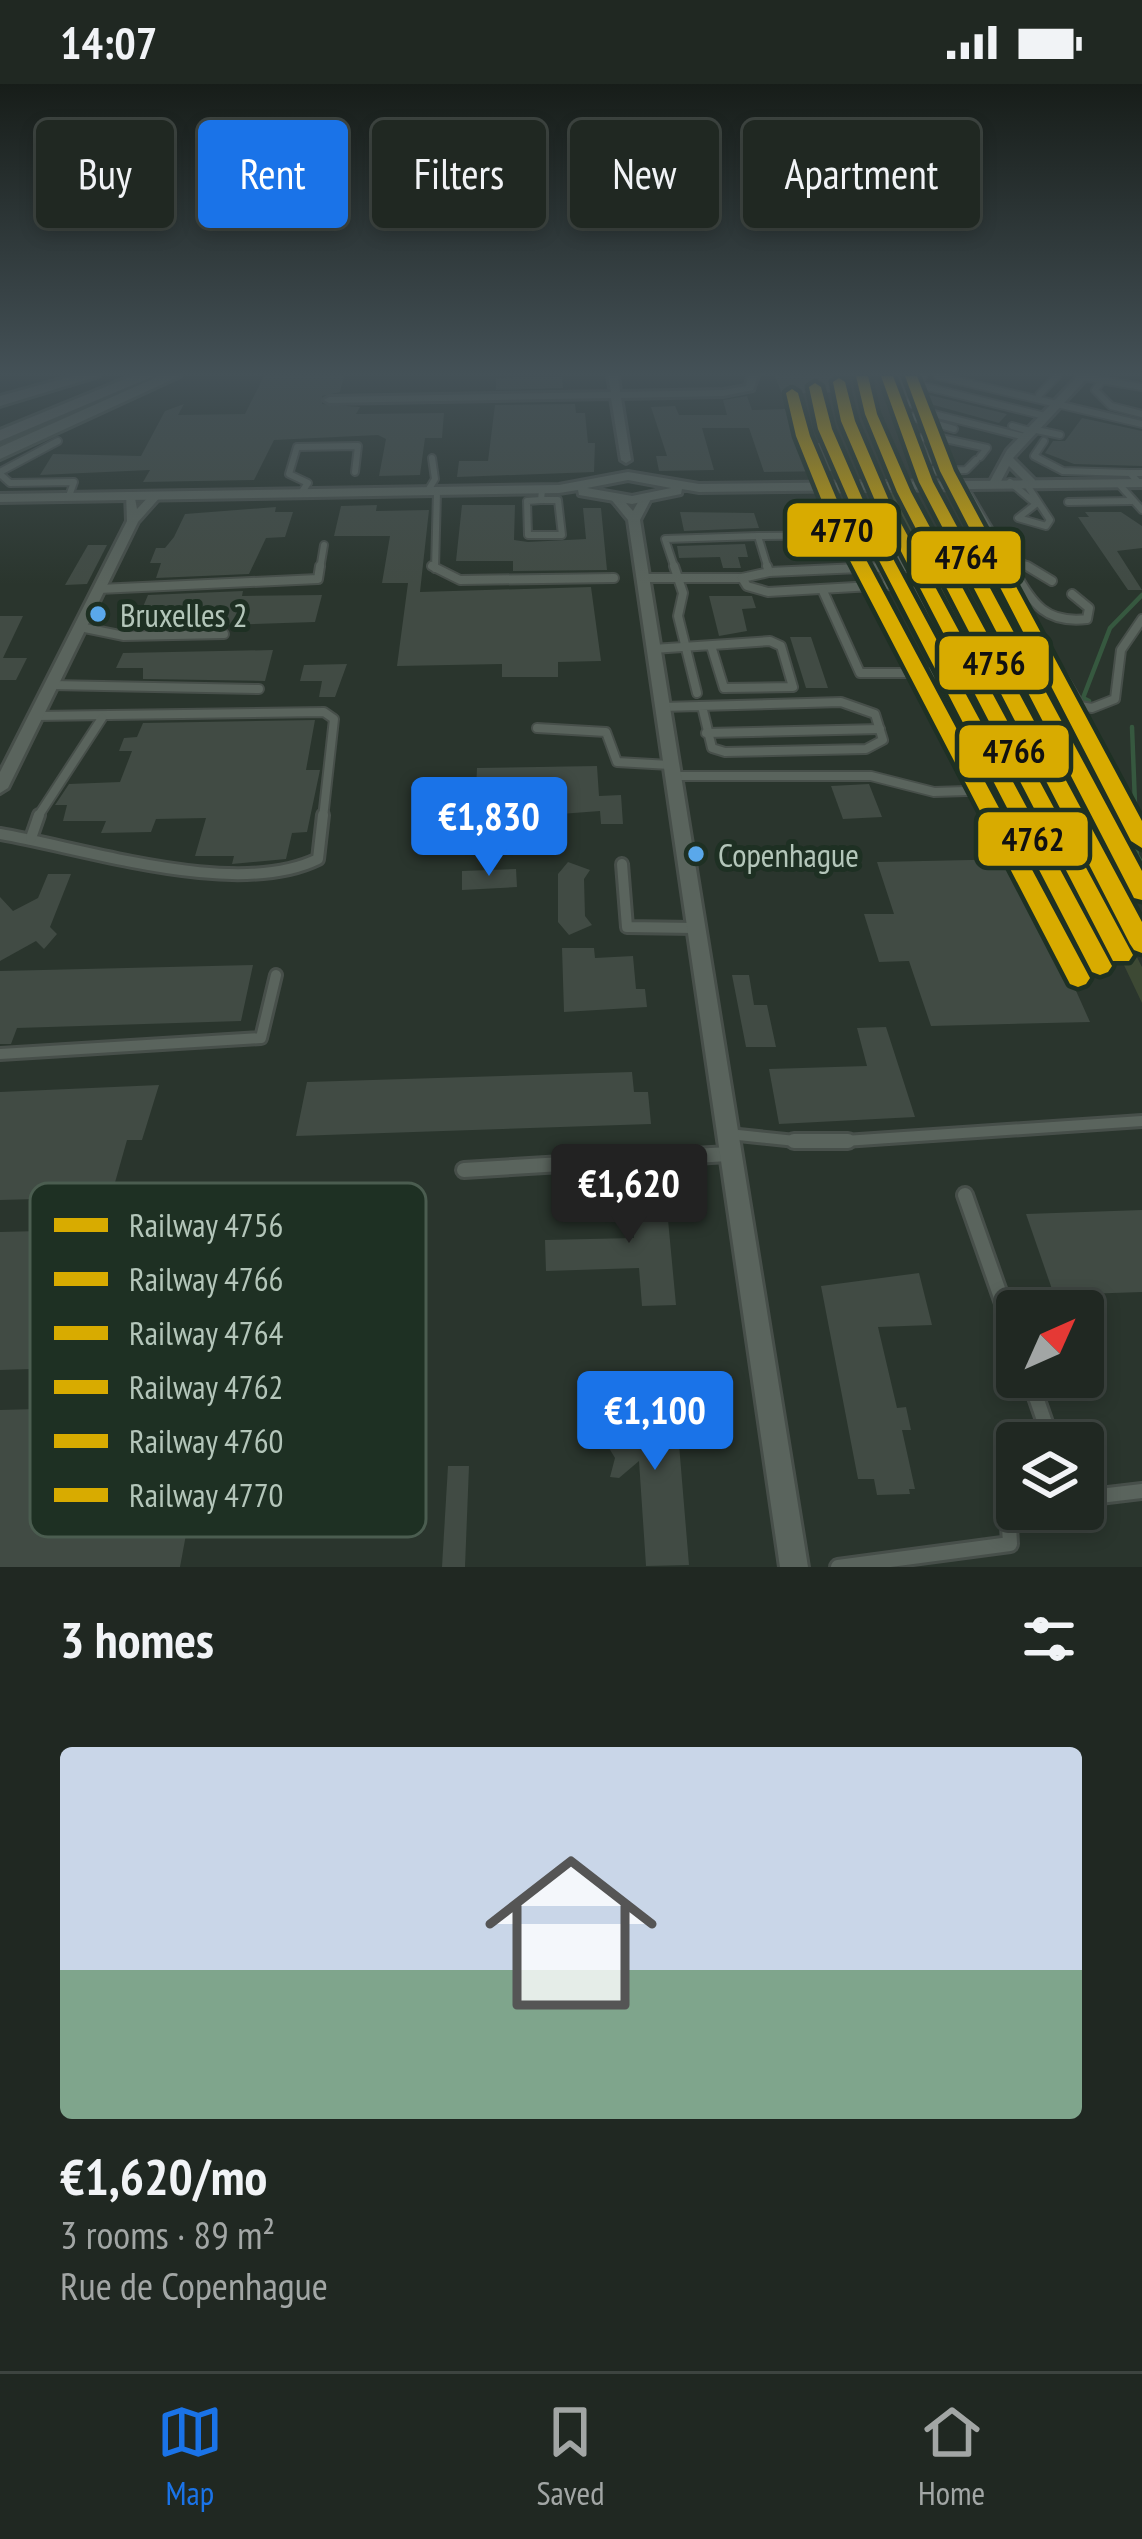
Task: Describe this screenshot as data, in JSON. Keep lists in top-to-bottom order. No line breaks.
{"places":["Bruxelles 2","Copenhague"],"lines":["rail line 4756","rail line 4766","rail line 4764","rail line 4762","rail line 4760","rail line 4770"],"legend":["Railway 4756","Railway 4766","Railway 4764","Railway 4762","Railway 4760","Railway 4770"],"north":"top right","page":{"status":"14:07","chip":["Buy","Rent","Filters","New","Apartment"],"price":["€1,830","€1,620","€1,100"],"heading":"3 homes","list":[{"name":"€1,620/mo","note":"3 rooms · 89 m² · Rue de Copenhague"}],"tabs":["Map","Saved","Home"]}}
